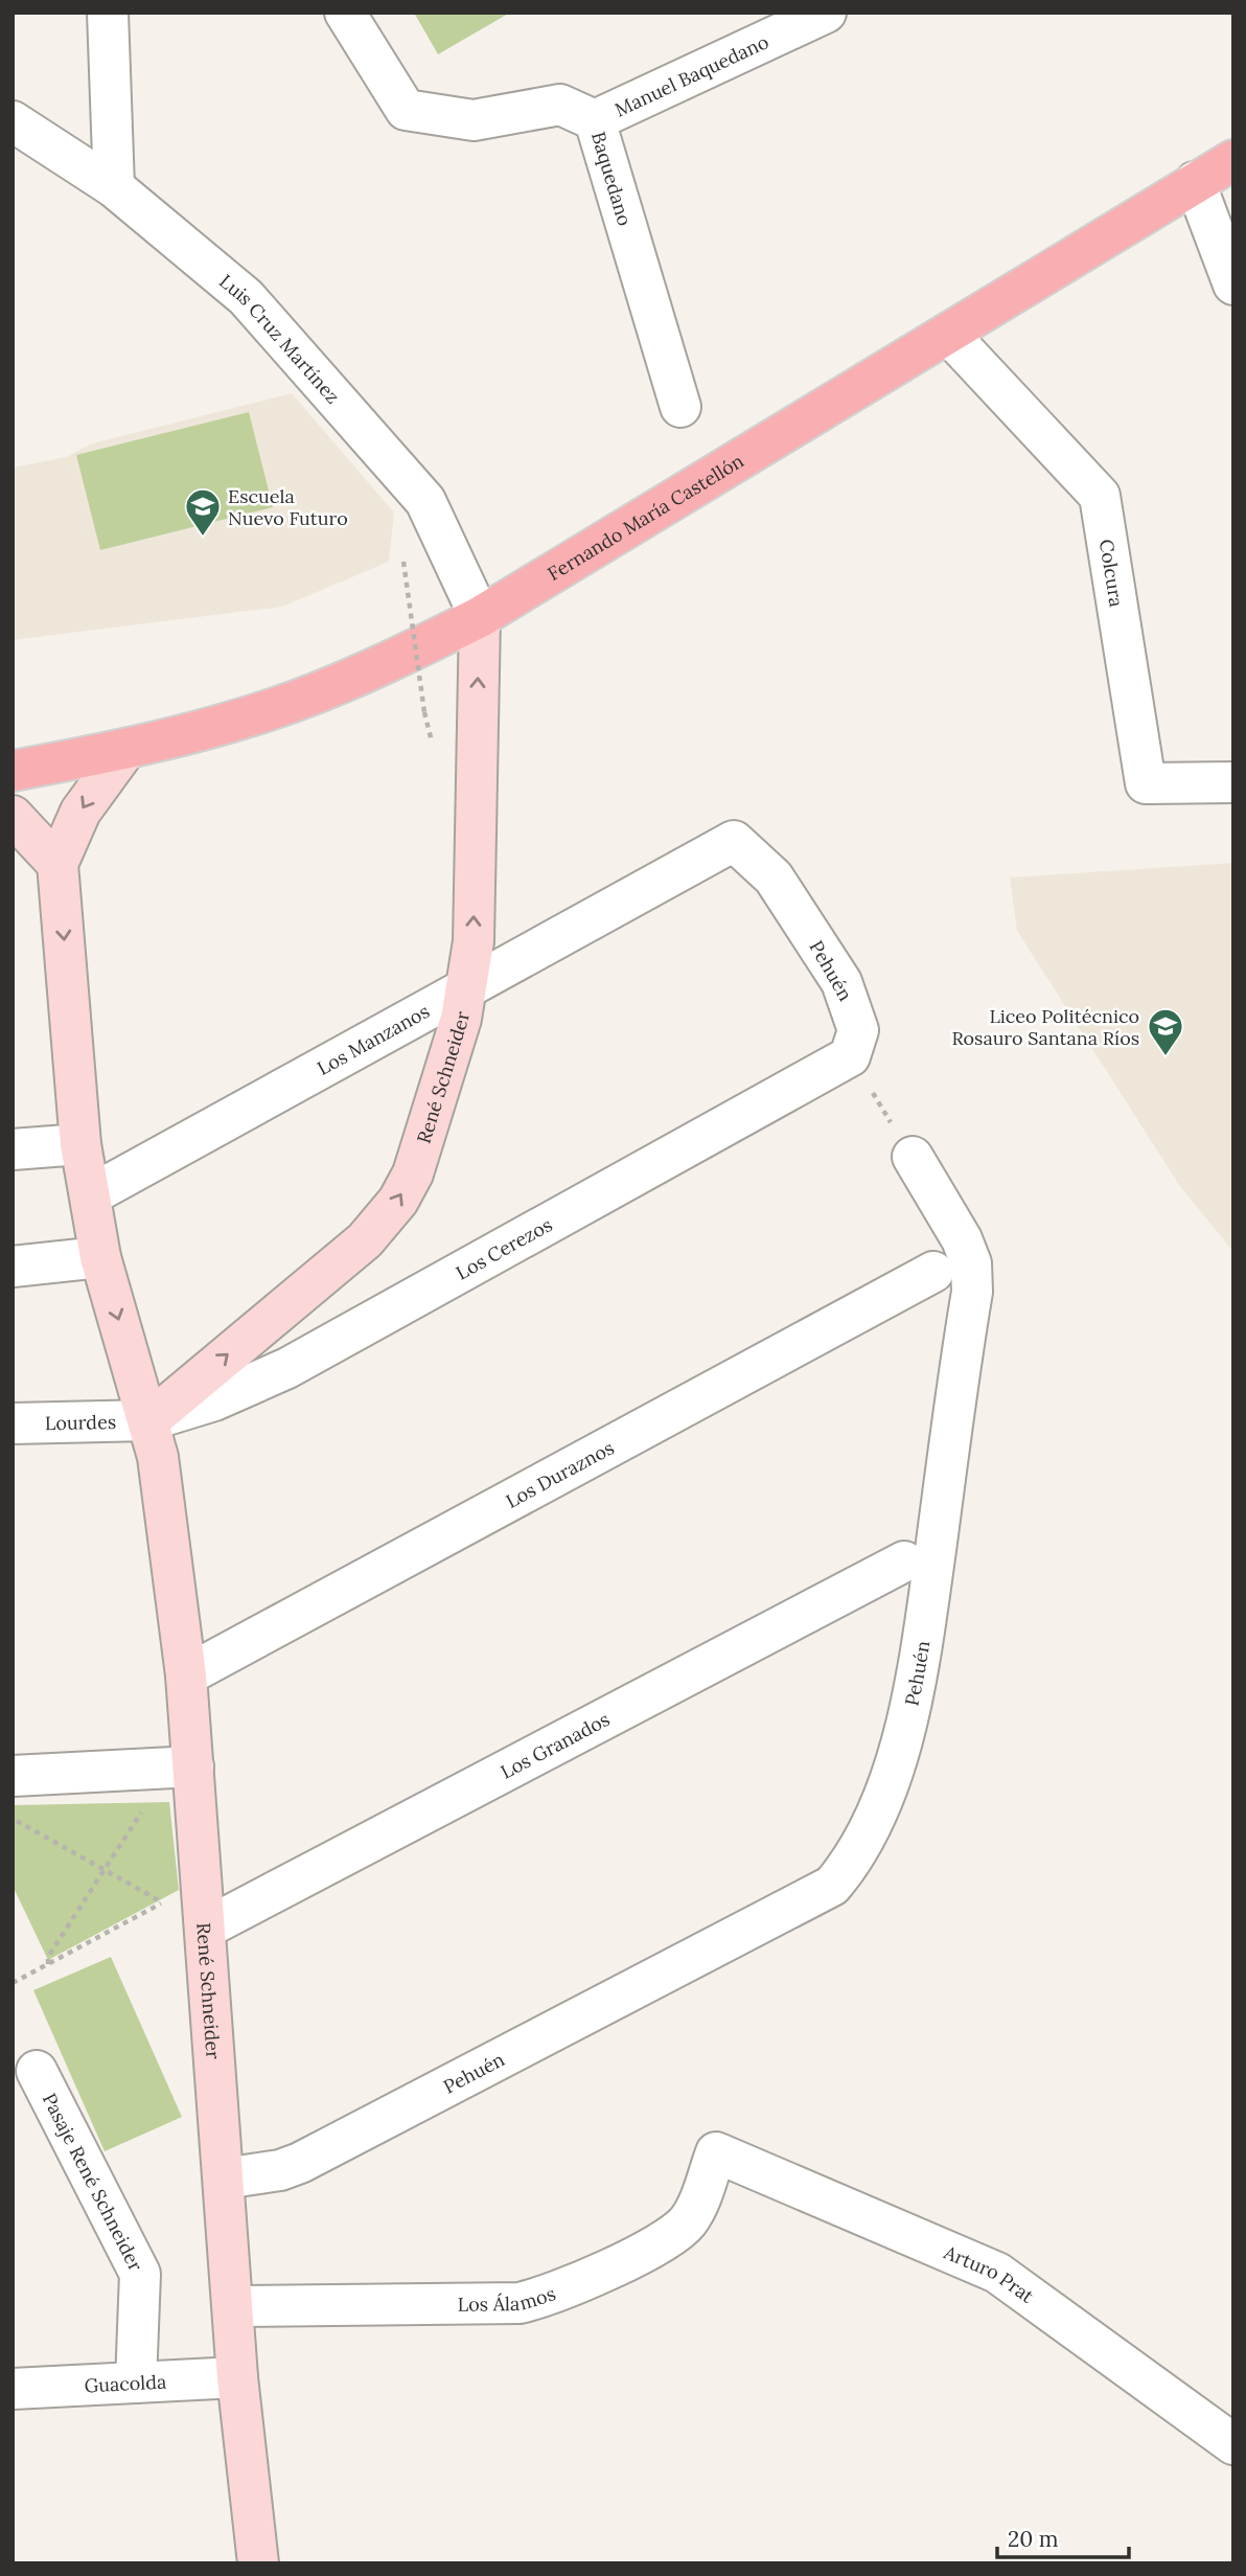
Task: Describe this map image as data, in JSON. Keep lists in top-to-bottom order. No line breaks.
{"streets":{"main road":["Fernando María Castellón","René Schneider"],"street":["Manuel Baquedano","Baquedano","Luis Cruz Martínez","Colcura","Pehuén","Los Manzanos","Los Cerezos","Lourdes","Los Duraznos","Los Granados","Pasaje René Schneider","Arturo Prat","Los Álamos","Guacolda"]},"crossings":[["Manuel Baquedano","Baquedano"],["Luis Cruz Martínez","Fernando María Castellón"],["Luis Cruz Martínez","René Schneider"],["Fernando María Castellón","Colcura"],["Fernando María Castellón","René Schneider"],["Pehuén","Los Manzanos"],["Pehuén","René Schneider"],["Pehuén","Los Cerezos"],["Los Manzanos","René Schneider"],["René Schneider","Los Cerezos"],["René Schneider","Lourdes"],["René Schneider","Los Duraznos"],["René Schneider","Los Granados"],["René Schneider","Los Álamos"],["René Schneider","Guacolda"],["Los Cerezos","Lourdes"],["Pasaje René Schneider","Guacolda"],["Arturo Prat","Los Álamos"]],"places":{"school or university":["Escuela Nuevo Futuro","Liceo Politécnico Rosauro Santana Ríos"]},"scale_bar":"20 m"}
